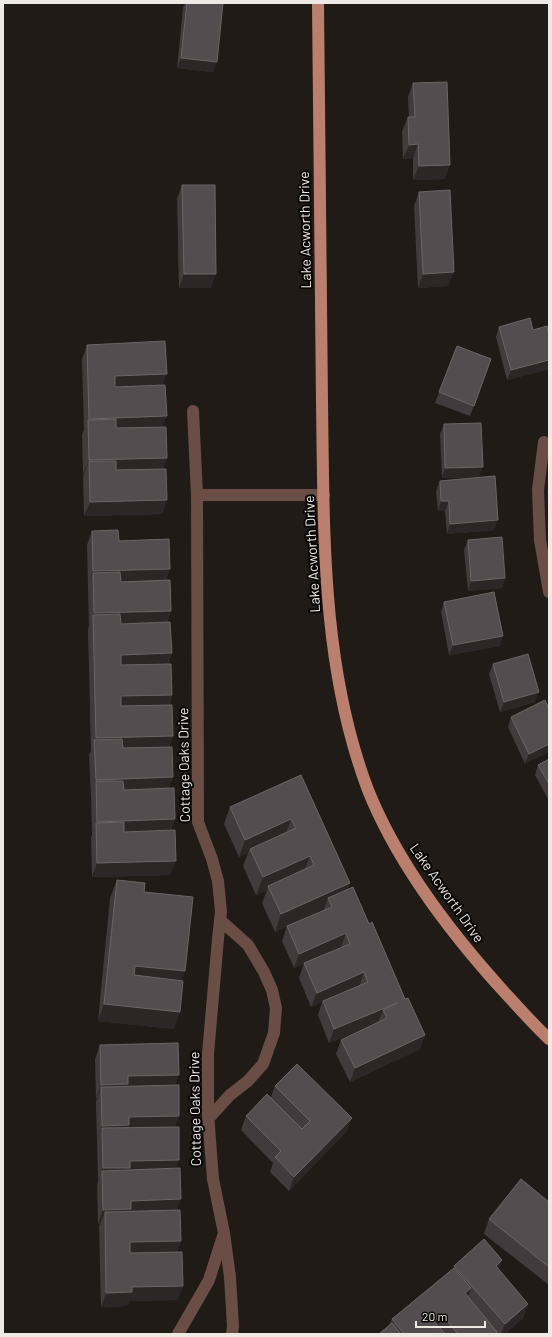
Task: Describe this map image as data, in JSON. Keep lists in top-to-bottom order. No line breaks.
{"streets":{"main road":["Lake Acworth Drive"],"street":["Cottage Oaks Drive"]},"scale_bar":"20 m"}
